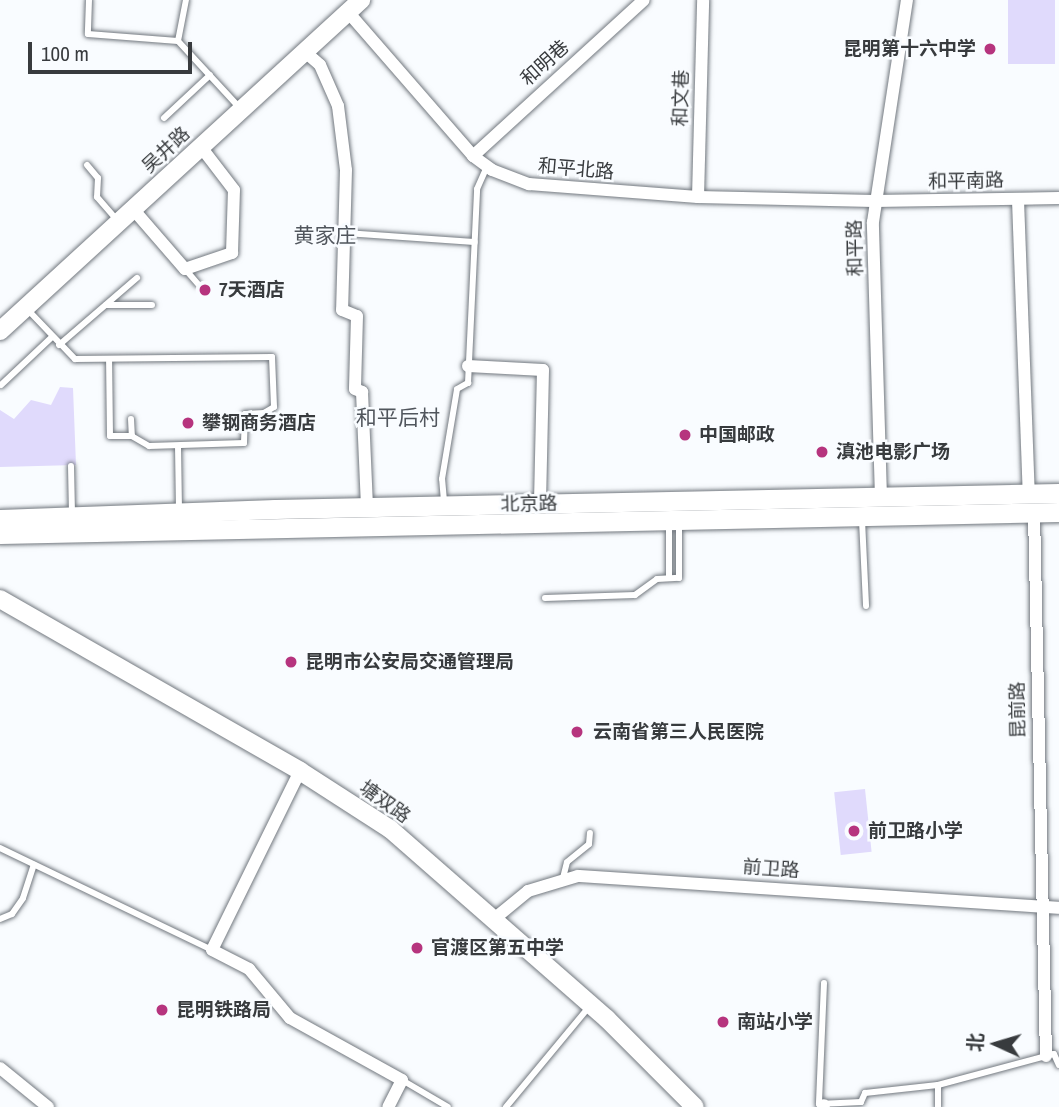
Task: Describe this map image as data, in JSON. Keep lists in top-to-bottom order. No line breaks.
{"streets":{"main road":["北京路"],"street":["和明巷","和文巷","吴井路","和平北路","和平南路","和平路","昆前路","塘双路","前卫路"]},"crossings":[["和明巷","和平北路"],["和文巷","和平北路"],["吴井路","和平北路"],["和平北路","和平南路"],["和平北路","和平路"],["和平南路","和平路"],["和平南路","昆前路"],["和平路","北京路"],["北京路","昆前路"],["昆前路","前卫路"],["塘双路","前卫路"]],"districts":["黄家庄","和平后村"],"places":["昆明第十六中学","7天酒店","攀钢商务酒店","中国邮政","滇池电影广场","昆明市公安局交通管理局","云南省第三人民医院","前卫路小学","官渡区第五中学","昆明铁路局","南站小学"],"scale_bar":"100 m","north":"left"}
